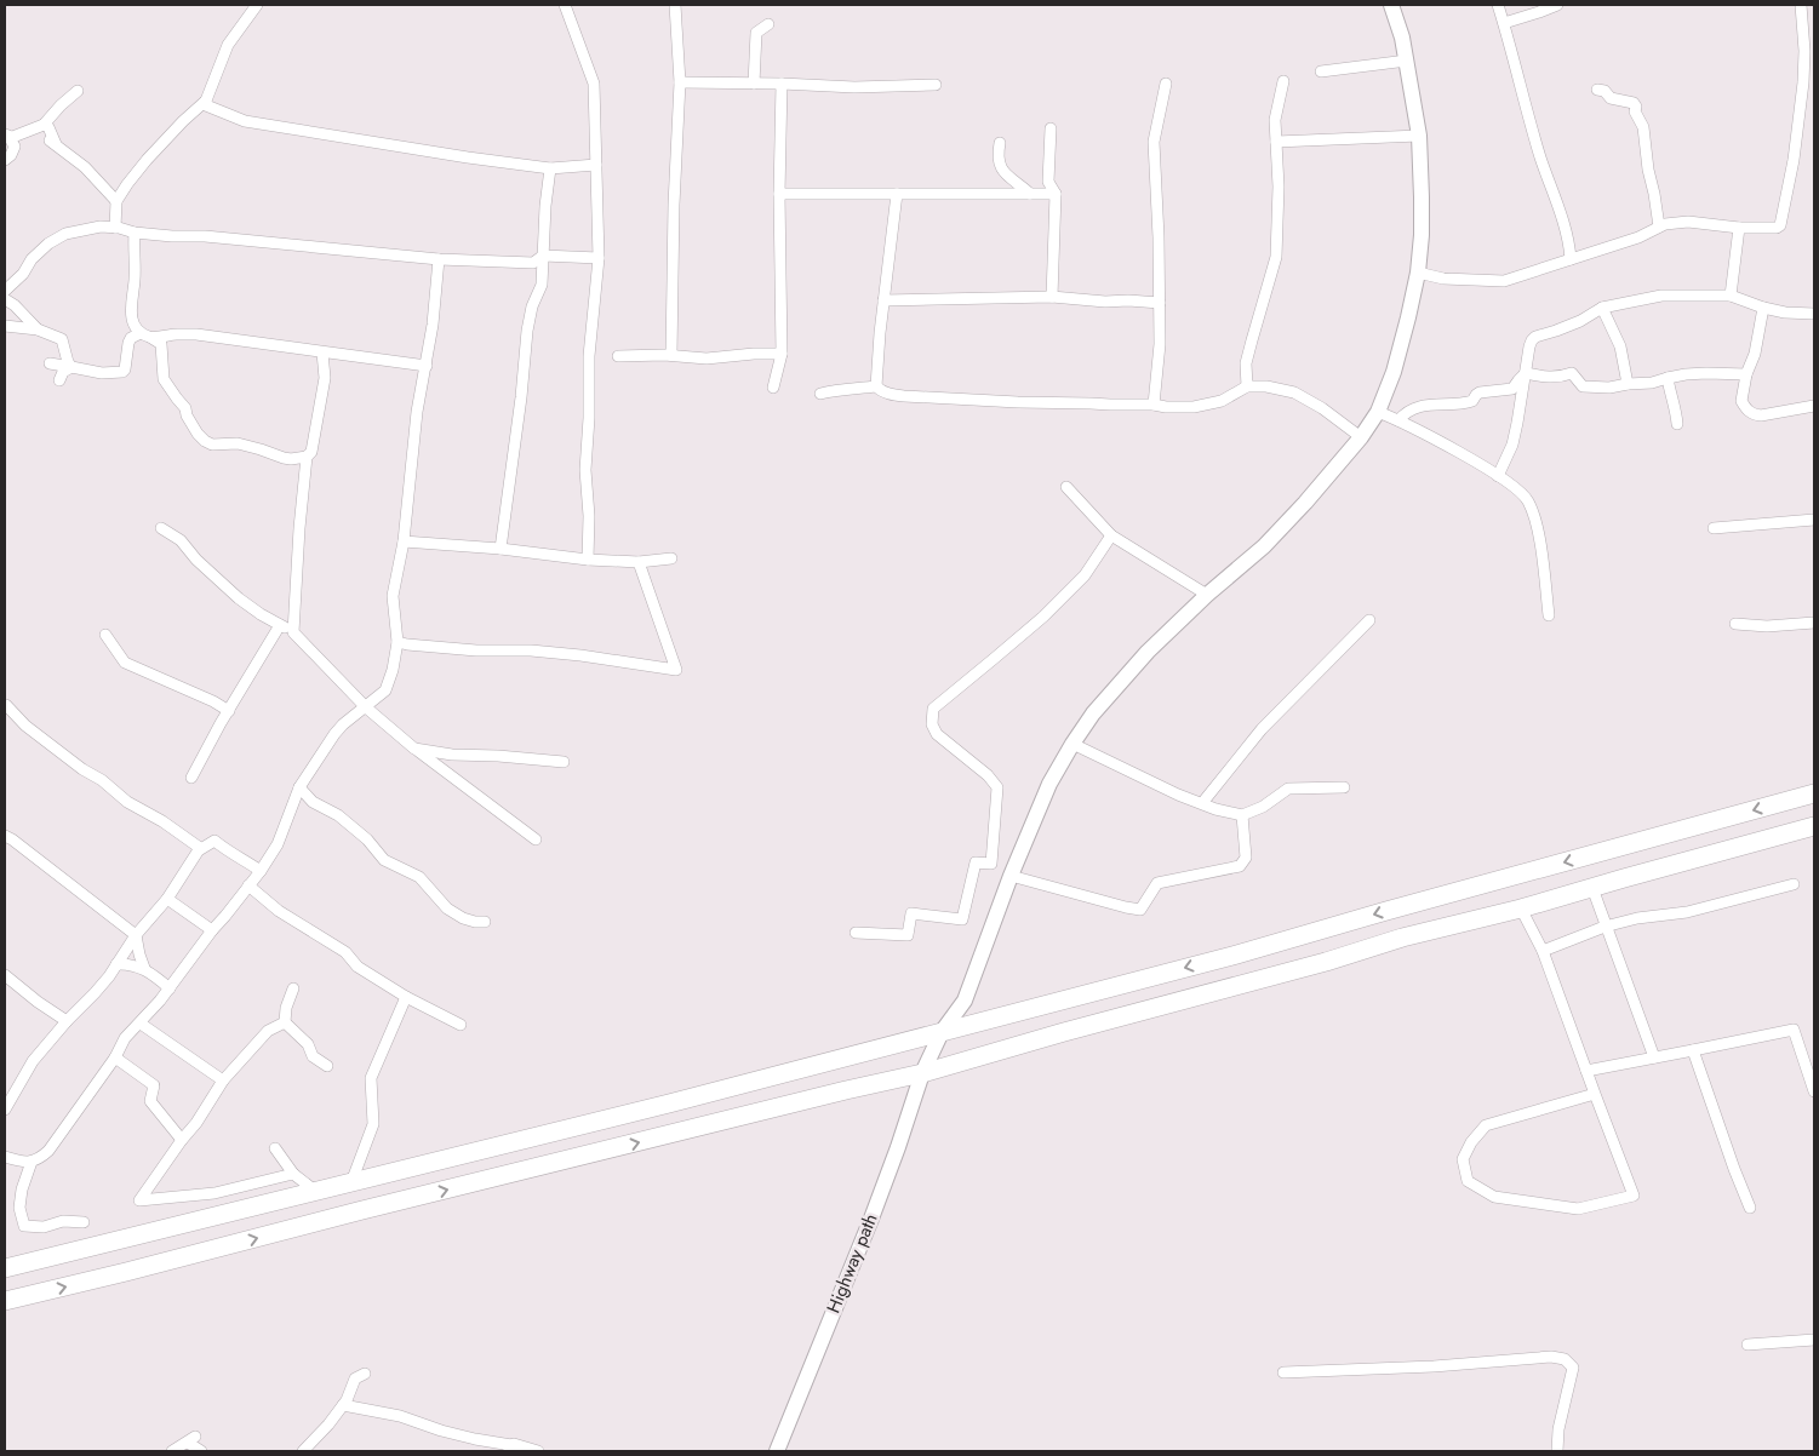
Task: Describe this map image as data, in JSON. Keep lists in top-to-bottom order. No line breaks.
{"streets":{"street":["Highway path"]}}
